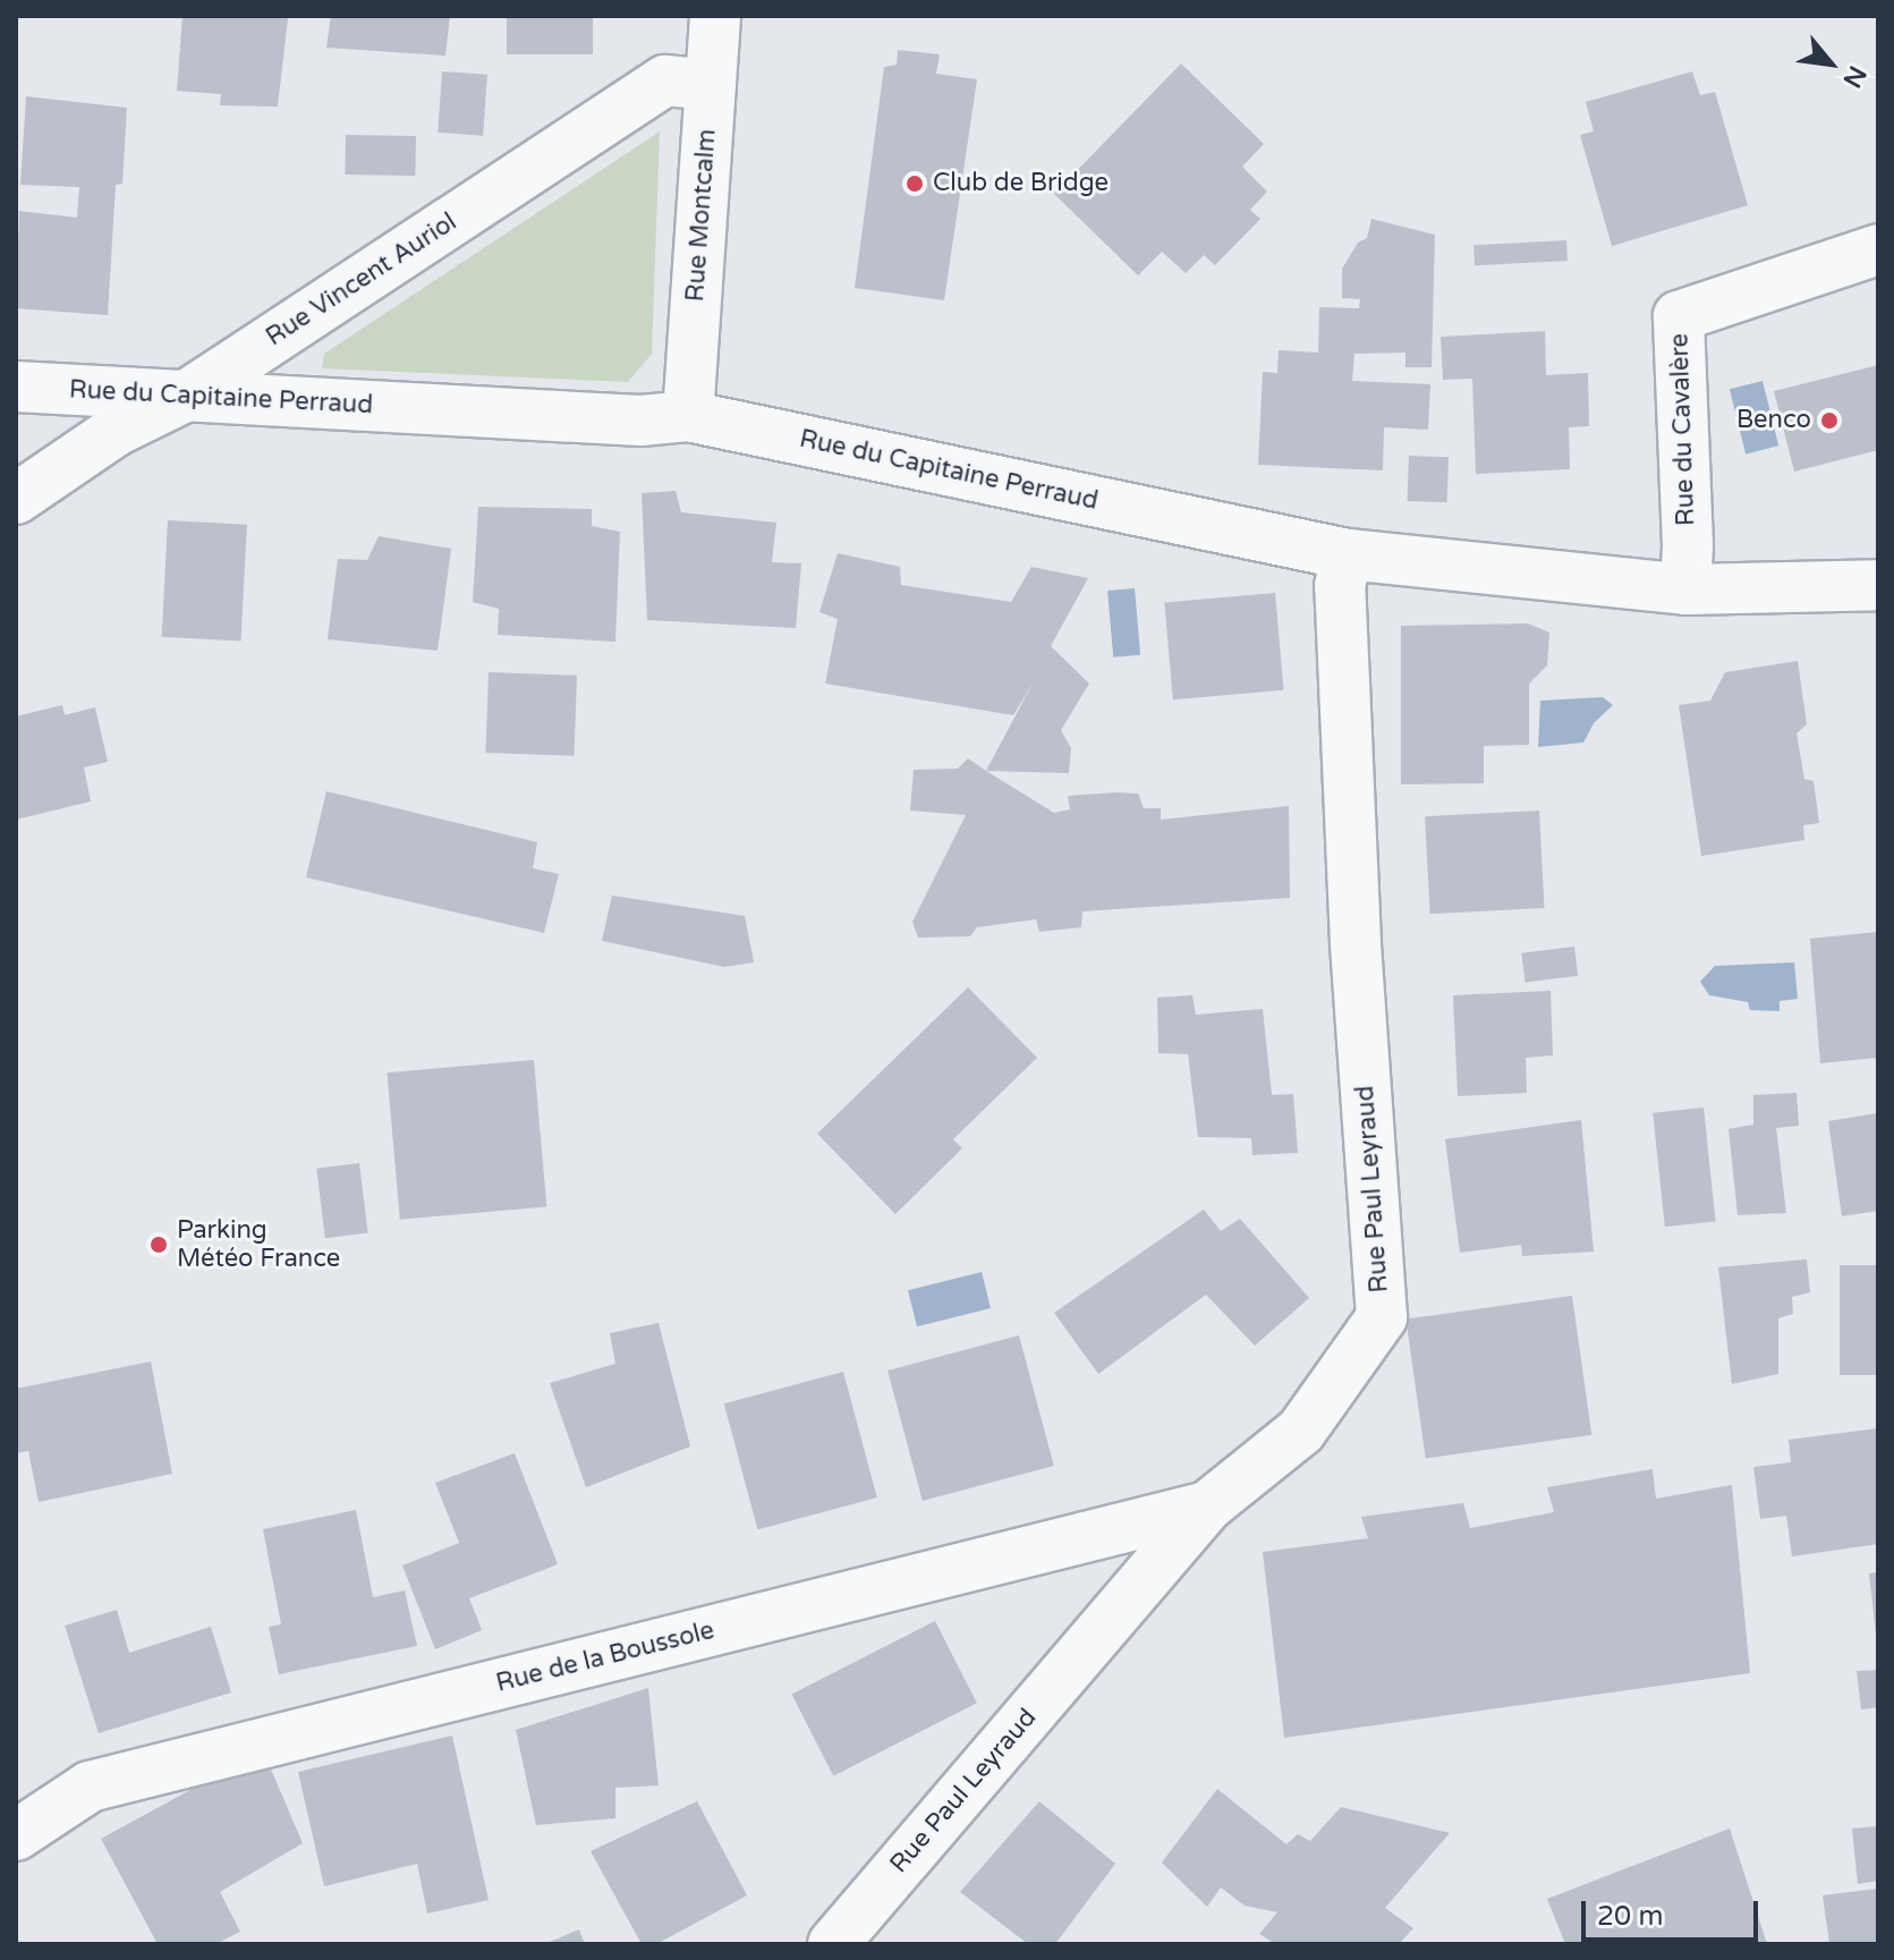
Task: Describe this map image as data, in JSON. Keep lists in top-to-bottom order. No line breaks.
{"streets":{"street":["Rue Montcalm","Rue Vincent Auriol","Rue du Capitaine Perraud","Rue du Cavalère","Rue Paul Leyraud","Rue de la Boussole"]},"crossings":[["Rue Montcalm","Rue Vincent Auriol"],["Rue Montcalm","Rue du Capitaine Perraud"],["Rue Vincent Auriol","Rue du Capitaine Perraud"],["Rue du Capitaine Perraud","Rue du Cavalère"],["Rue du Capitaine Perraud","Rue Paul Leyraud"],["Rue Paul Leyraud","Rue de la Boussole"]],"places":["Club de Bridge","Benco","Parking Météo France"],"scale_bar":"20 m","north":"bottom right"}
